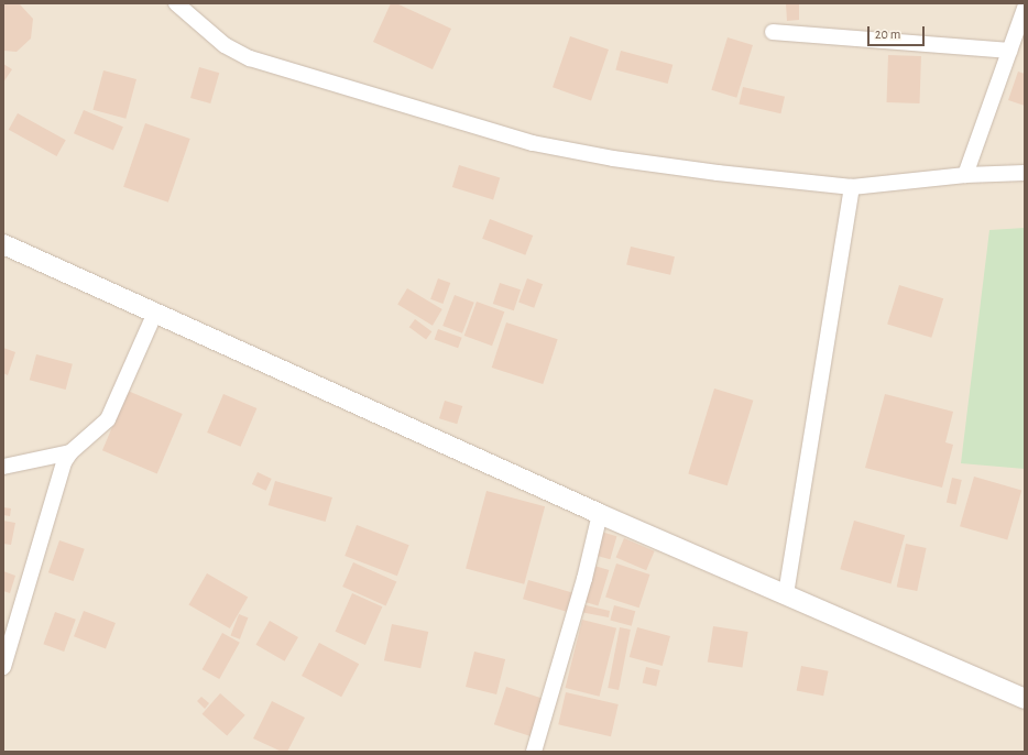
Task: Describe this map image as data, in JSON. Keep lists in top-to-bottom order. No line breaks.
{"scale_bar":"20 m"}
